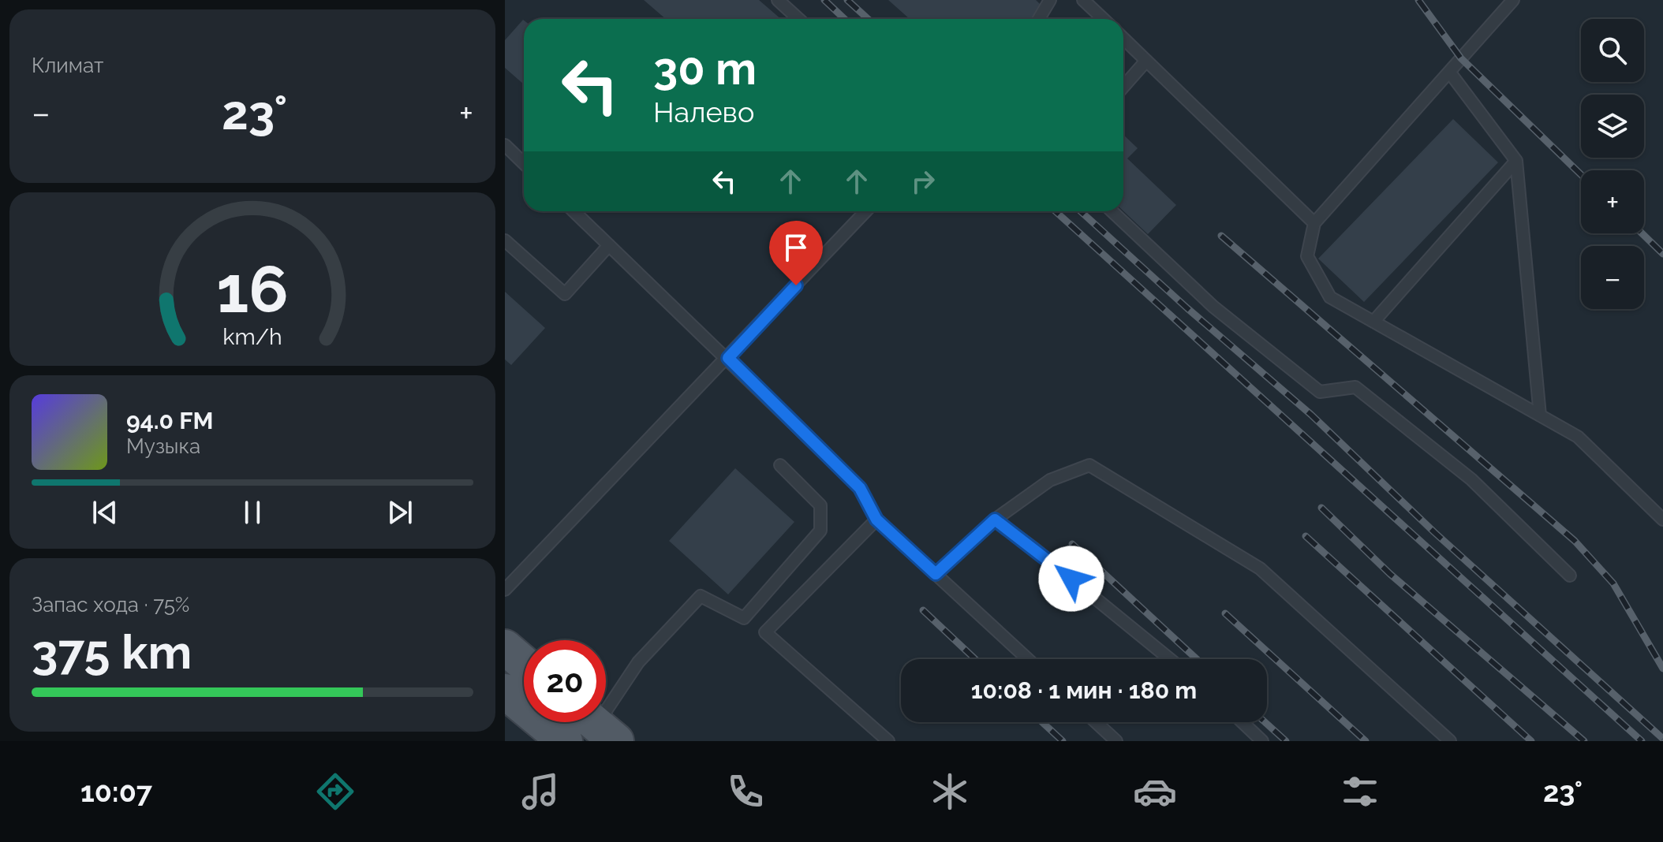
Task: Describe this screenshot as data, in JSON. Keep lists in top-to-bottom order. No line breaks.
{"page":{"tile":["Климат",["Запас хода · 75%","375 km"]],"map_buttons":["+","−"],"turn":["30 m","Налево"],"heat":["−","23°","+"],"song":["94.0 FM","Музыка"],"limit":"20","trip":"10:08 · 1 мин · 180 m","tabs":["10:07","23°"],"gauge":["16","km/h"]}}
